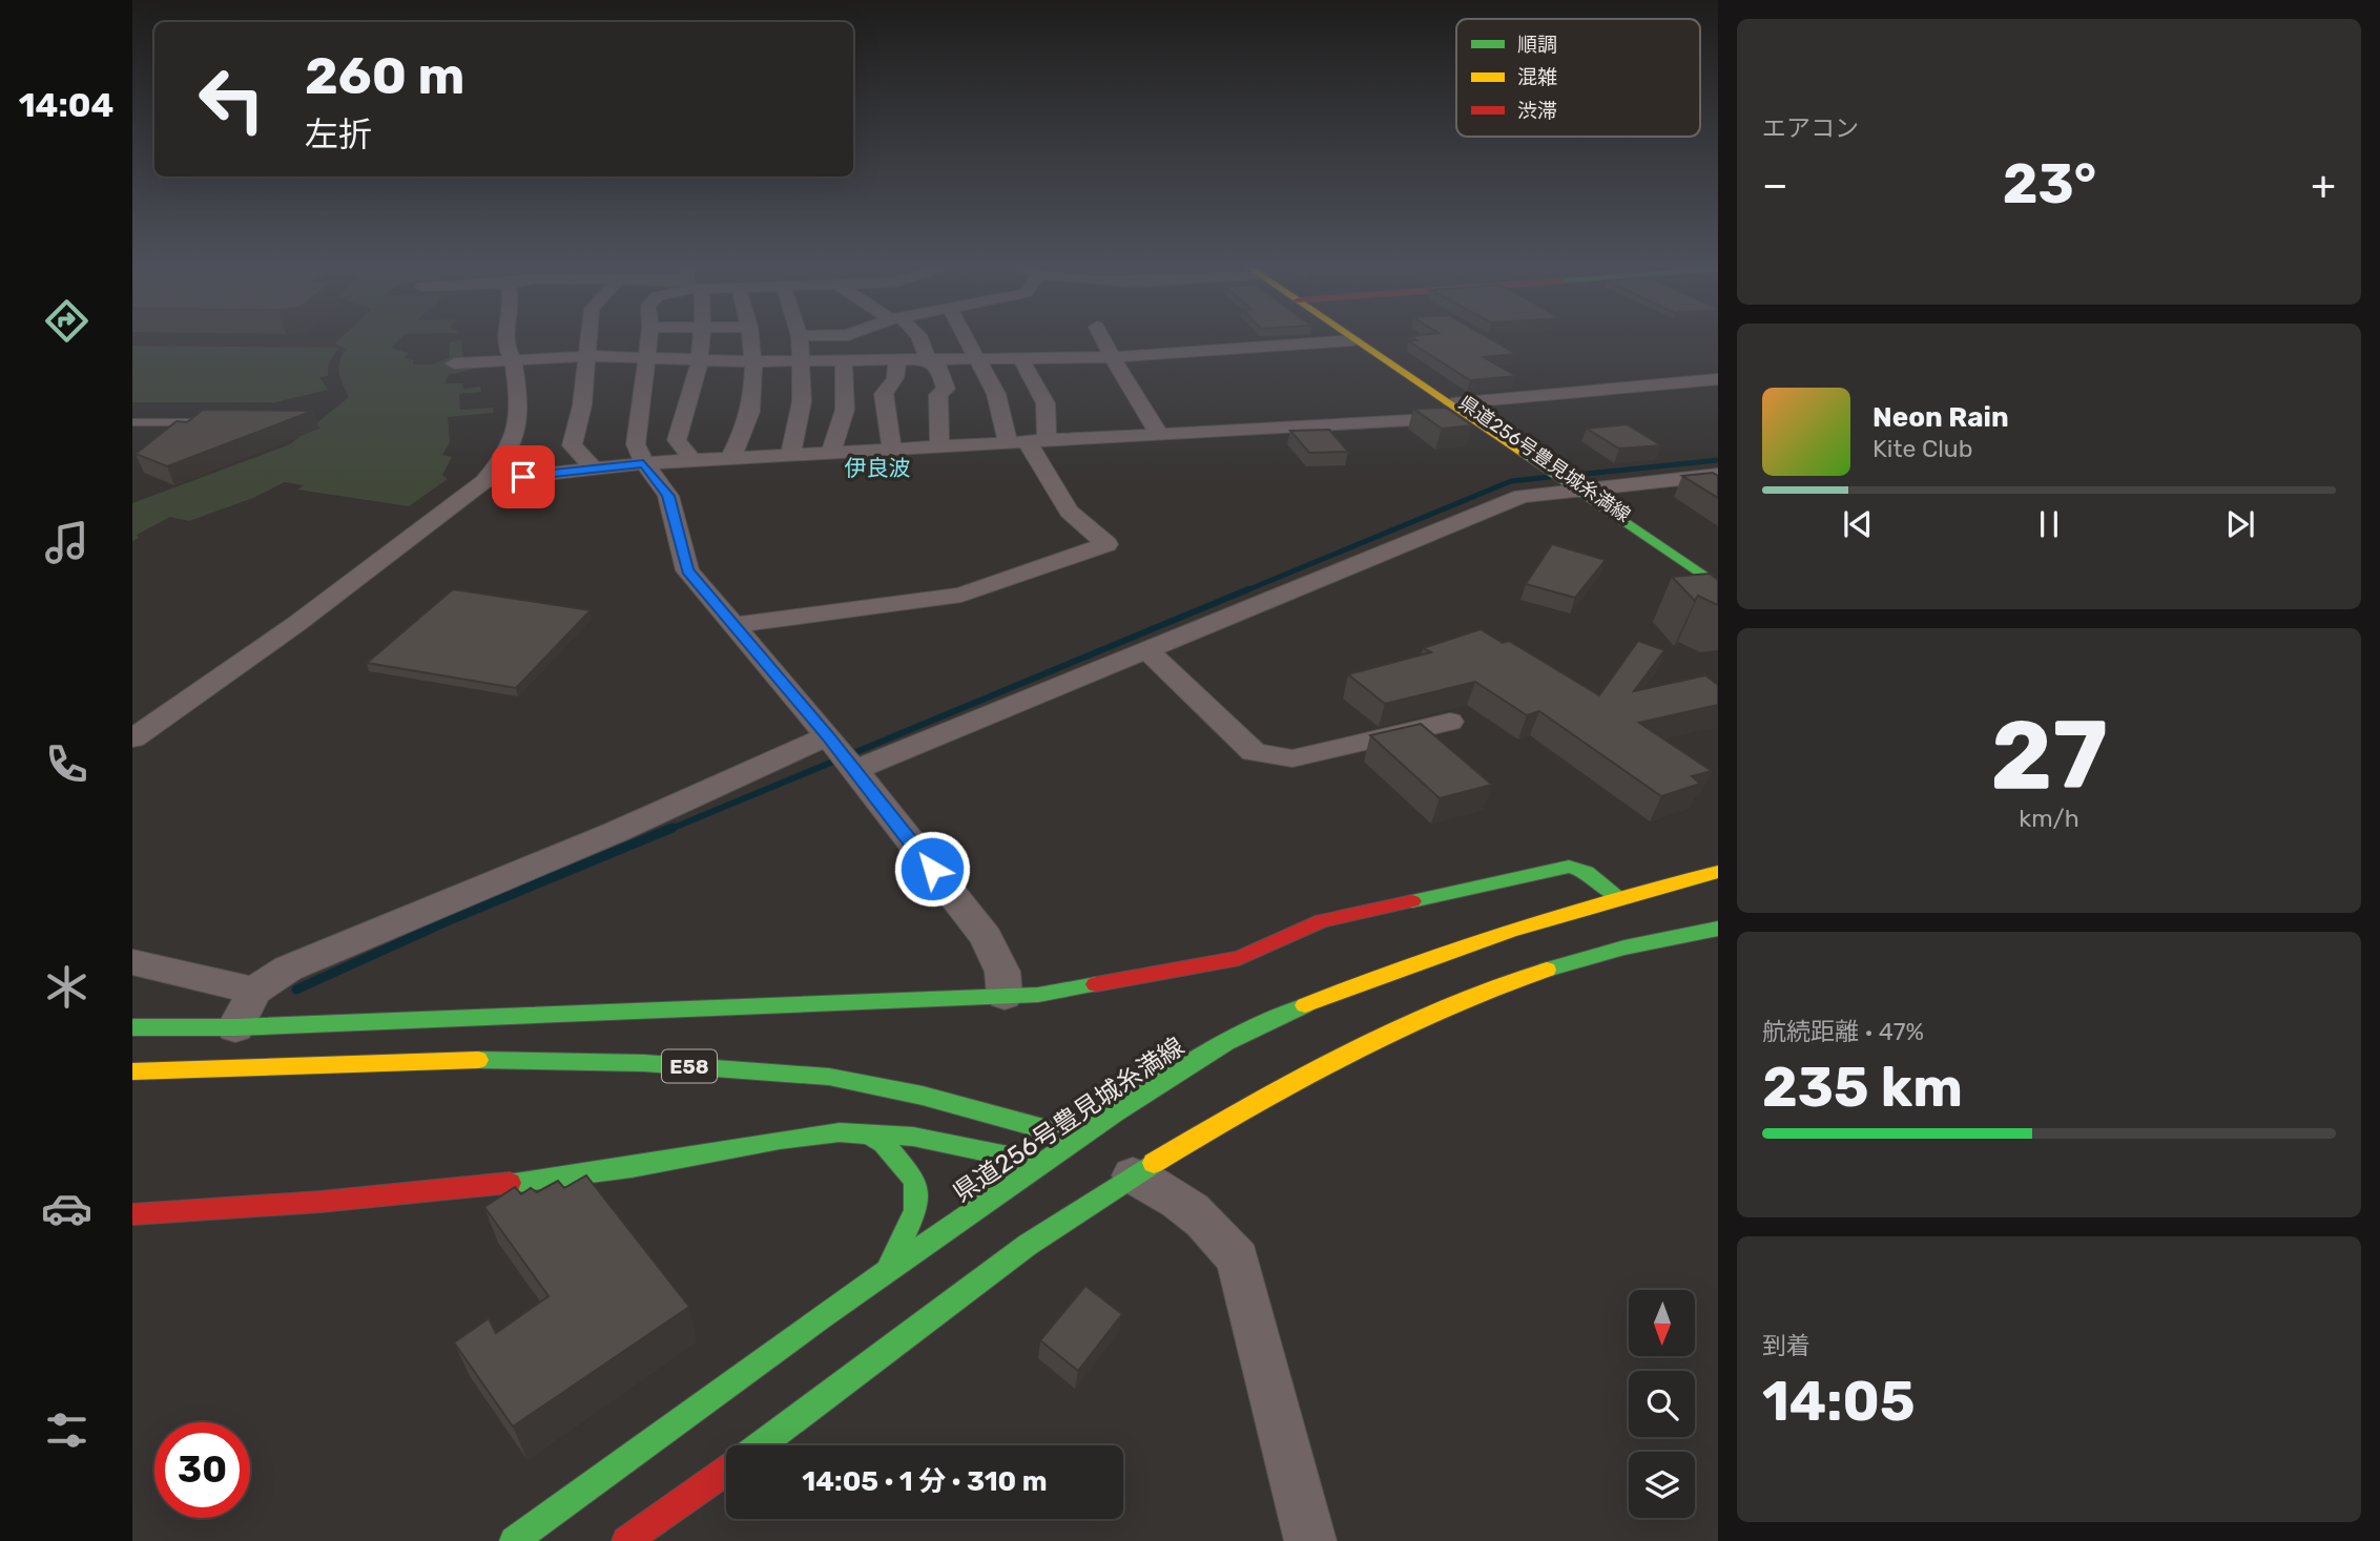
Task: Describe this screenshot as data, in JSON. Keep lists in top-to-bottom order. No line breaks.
{"streets":{"main road":["県道256号豊見城糸満線","E58"]},"crossings":[["県道256号豊見城糸満線","E58"]],"districts":["伊良波"],"legend":["順調","混雑","渋滞"],"north":"bottom","page":{"tabs":"14:04","tile":["エアコン",["27","km/h"],["航続距離 · 47%","235 km"],["到着","14:05"]],"turn":["260 m","左折"],"heat":["−","23°","+"],"song":["Neon Rain","Kite Club"],"limit":"30","trip":"14:05 · 1 分 · 310 m"}}
